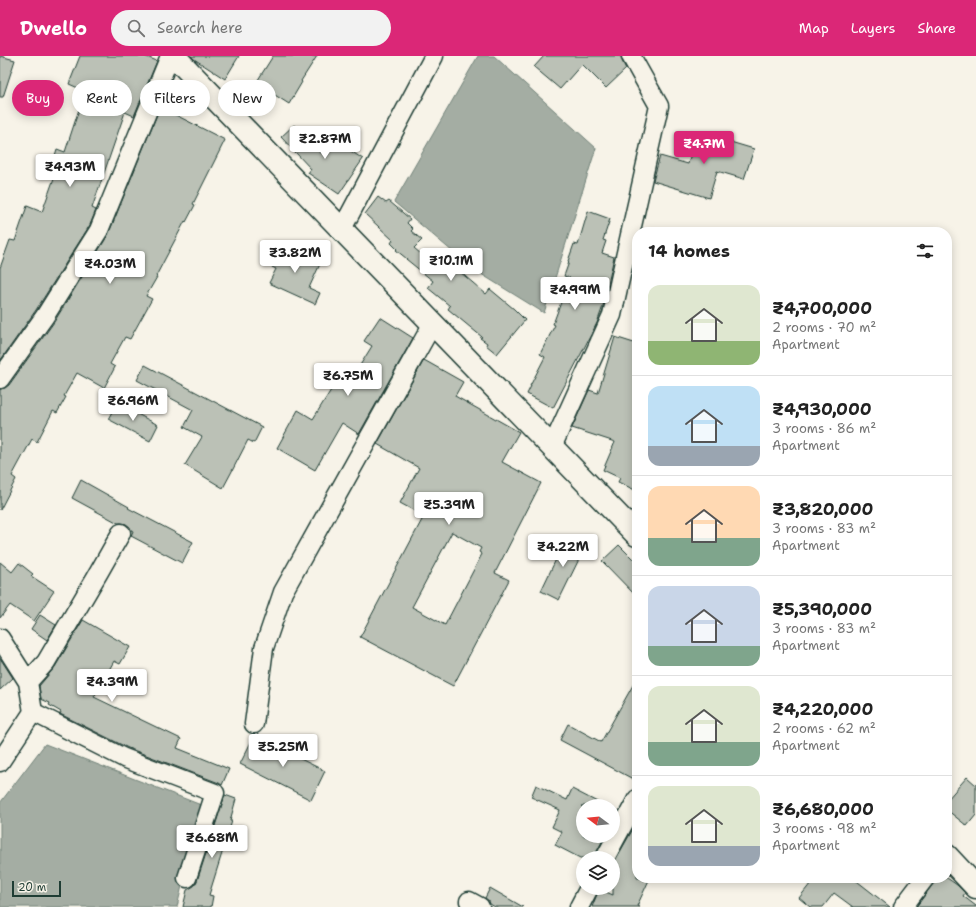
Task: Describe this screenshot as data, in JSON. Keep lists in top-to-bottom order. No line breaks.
{"scale_bar":"20 m","north":"left","page":{"header":"Dwello","search":"Search here","nav":["Map","Layers","Share"],"chip":["Buy","Rent","Filters","New"],"price":["₹2.87M","₹4.7M","₹4.93M","₹3.82M","₹10.1M","₹4.03M","₹4.99M","₹6.75M","₹6.96M","₹5.39M","₹4.22M","₹4.39M","₹5.25M","₹6.68M"],"heading":"14 homes","list":[{"name":"₹4,700,000","note":"2 rooms · 70 m² · Apartment"},{"name":"₹4,930,000","note":"3 rooms · 86 m² · Apartment"},{"name":"₹3,820,000","note":"3 rooms · 83 m² · Apartment"},{"name":"₹5,390,000","note":"3 rooms · 83 m² · Apartment"},{"name":"₹4,220,000","note":"2 rooms · 62 m² · Apartment"},{"name":"₹6,680,000","note":"3 rooms · 98 m² · Apartment"}],"scale":"20 m"}}
